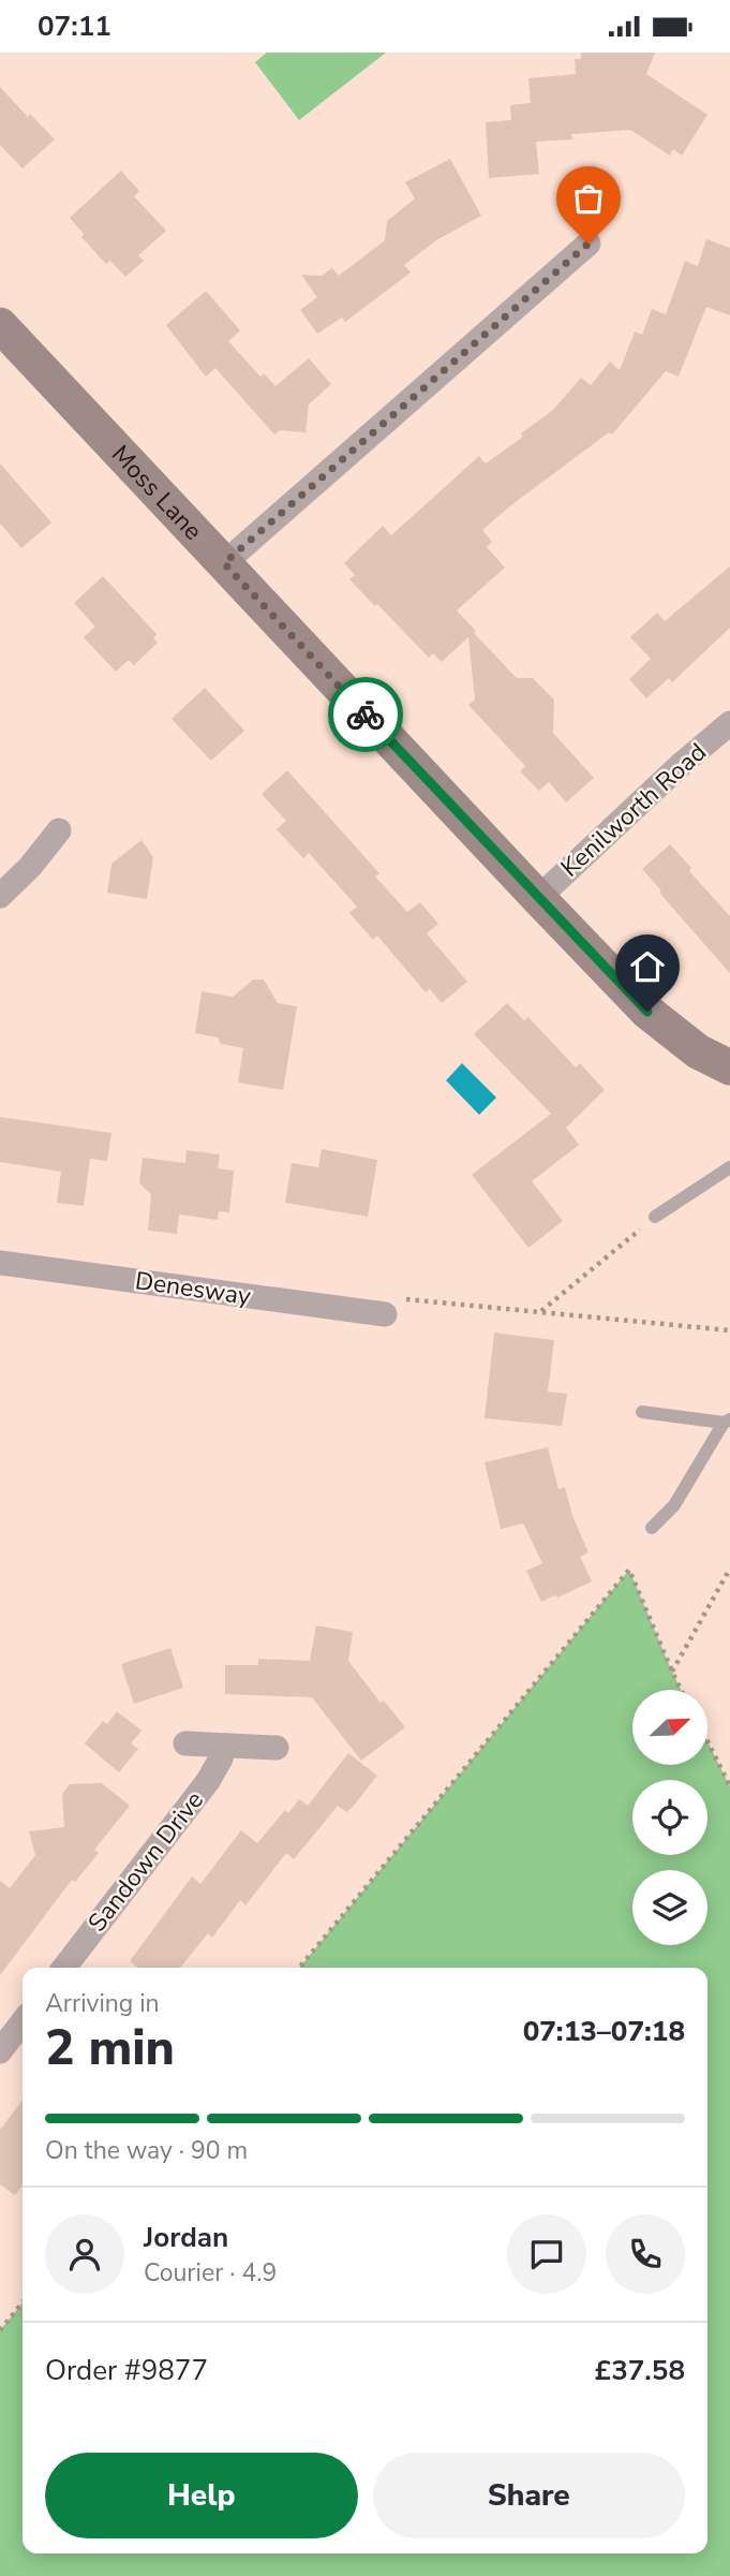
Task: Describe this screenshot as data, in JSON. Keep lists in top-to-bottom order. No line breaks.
{"streets":{"street":["Moss Lane","Kenilworth Road","Denesway","Sandown Drive"]},"crossings":[["Moss Lane","Kenilworth Road"]],"north":"top right","page":{"status":"07:11","heading":["2 min","Arriving in","07:13–07:18"],"panel":["Jordan","Courier · 4.9","Order #9877","£37.58"],"bar":"On the way · 90 m","buttons":["Help","Share"]}}
